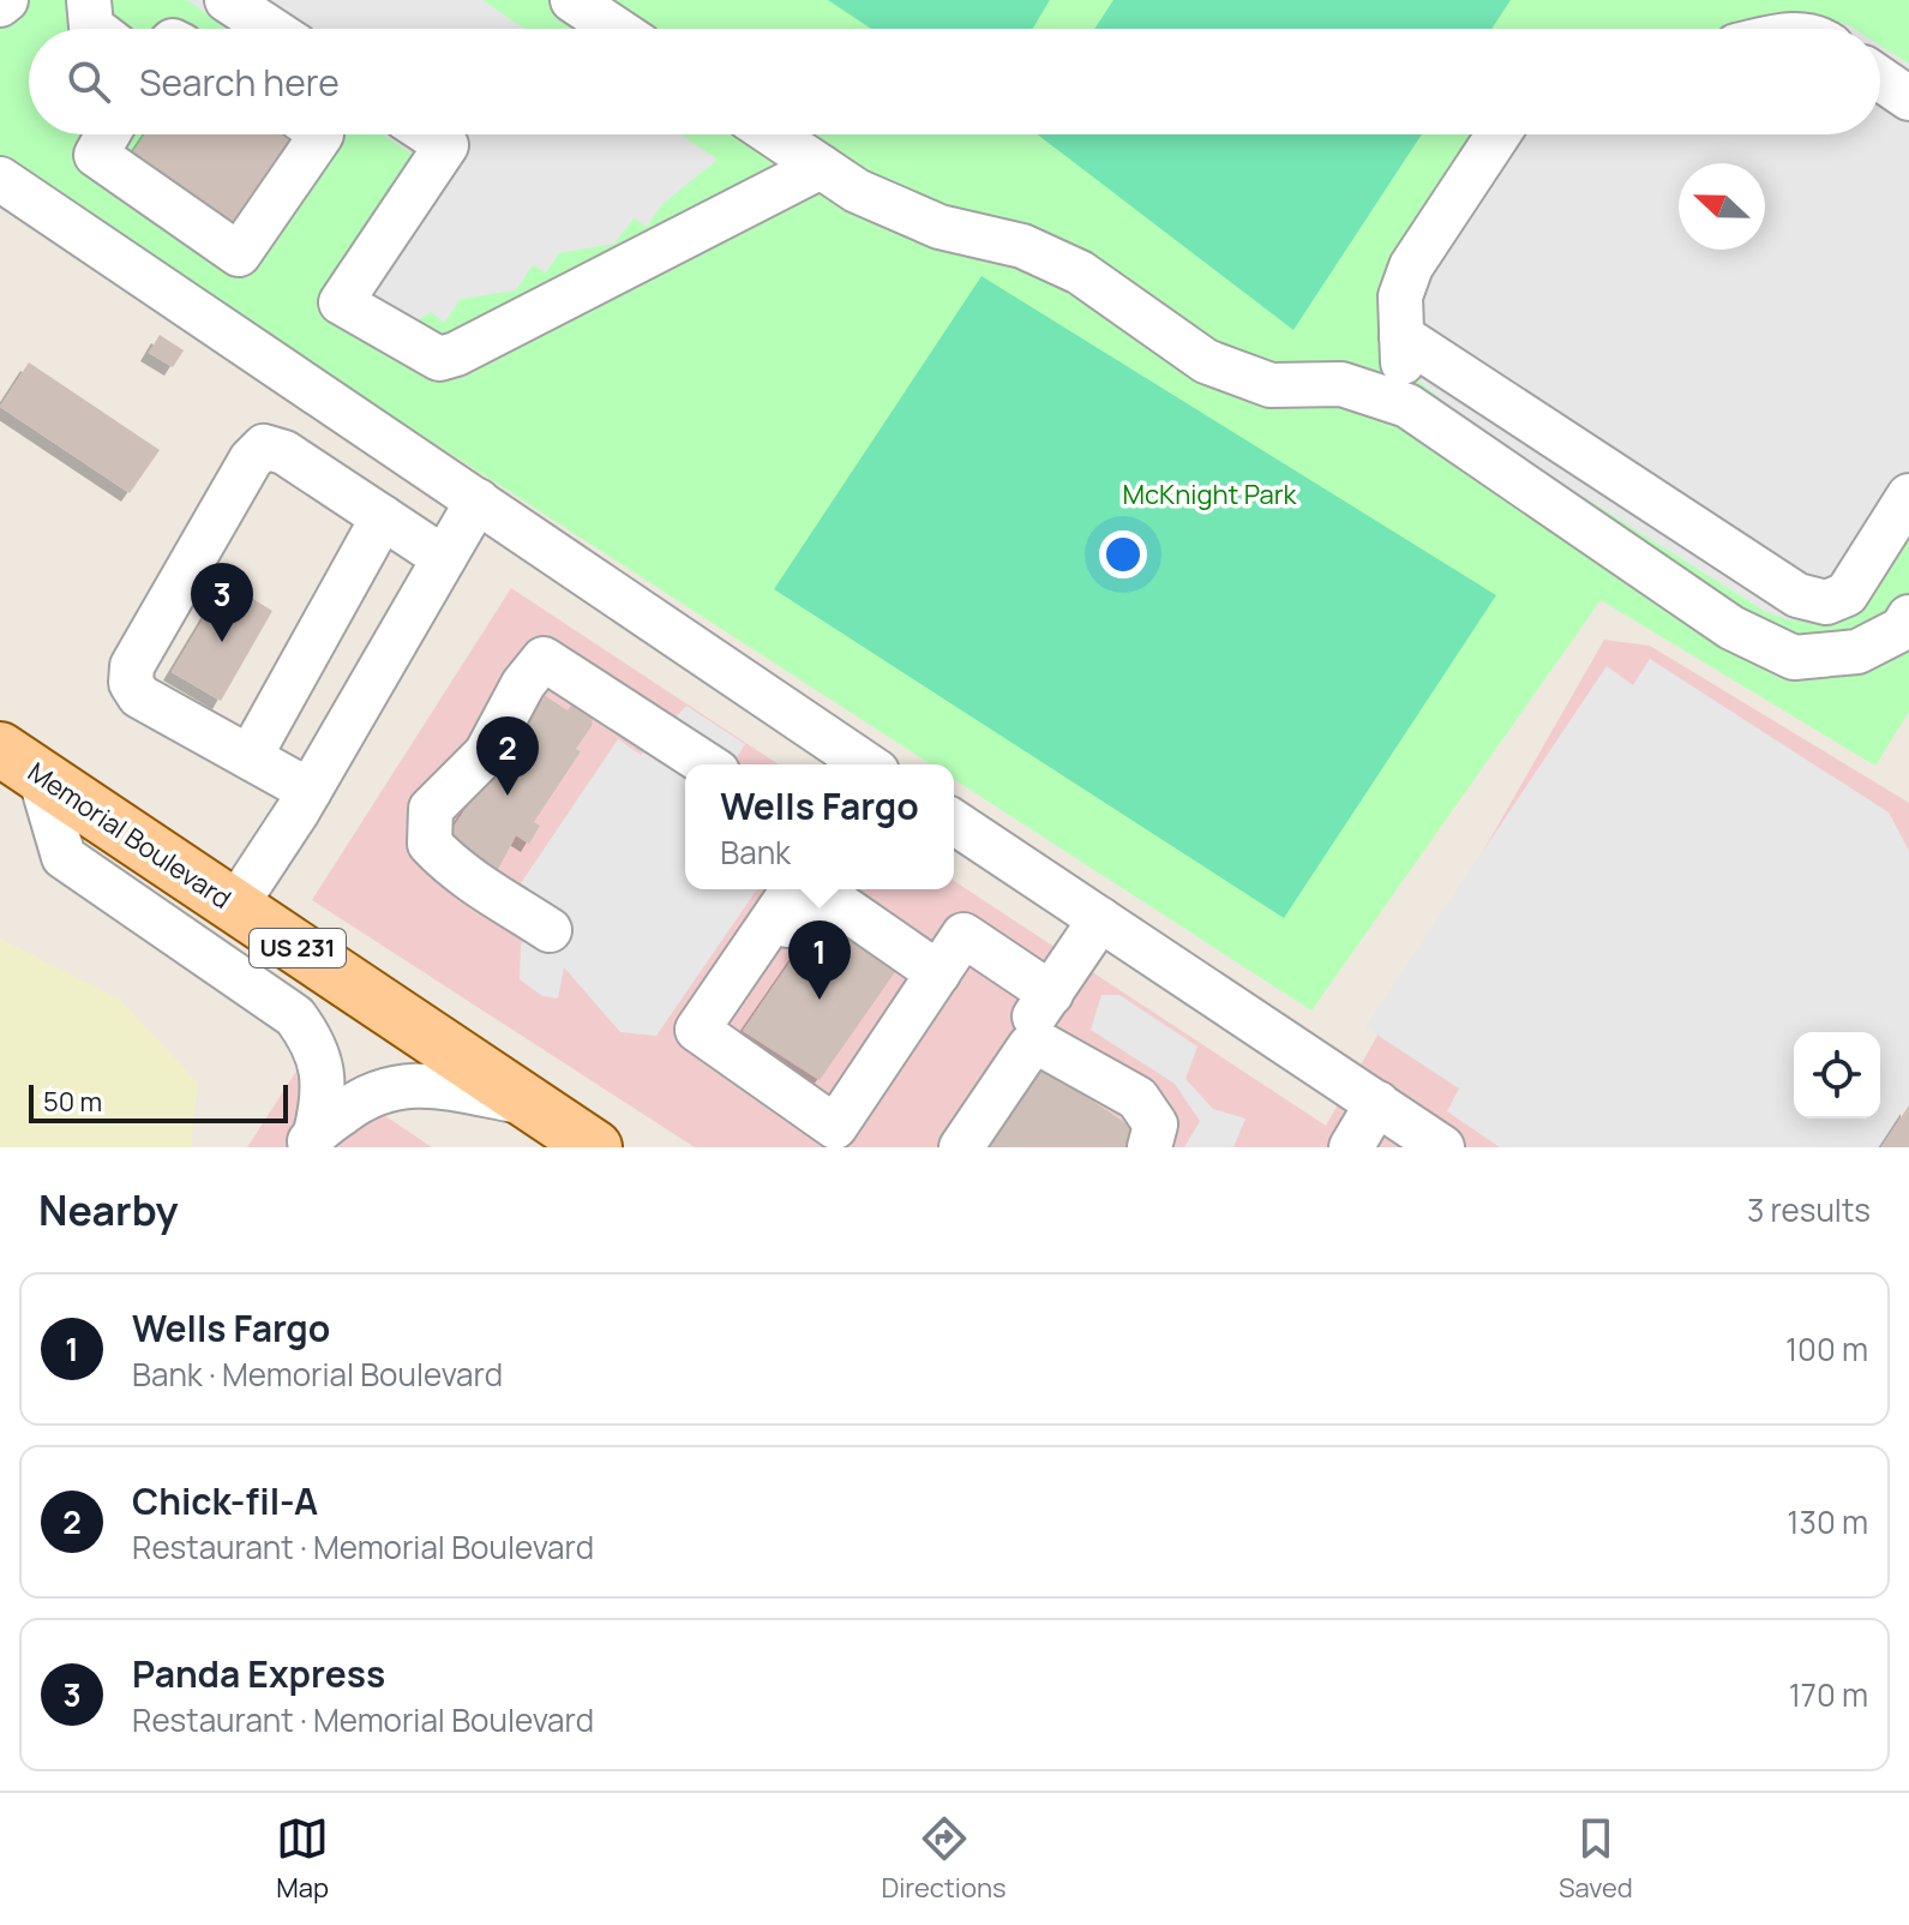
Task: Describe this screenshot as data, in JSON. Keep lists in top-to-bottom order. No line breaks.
{"streets":{"main road":["Memorial Boulevard","US 231"]},"parks":["McKnight Park"],"scale_bar":"50 m","north":"left","page":{"search":"Search here","pins":["3","2","1"],"popup":["Wells Fargo","Bank"],"scale":"50 m","heading":["Nearby","3 results"],"list":[{"mark":"1","name":"Wells Fargo","note":"Bank · Memorial Boulevard","value":"100 m"},{"mark":"2","name":"Chick-fil-A","note":"Restaurant · Memorial Boulevard","value":"130 m"},{"mark":"3","name":"Panda Express","note":"Restaurant · Memorial Boulevard","value":"170 m"}],"nav":["Map","Directions","Saved"]}}
